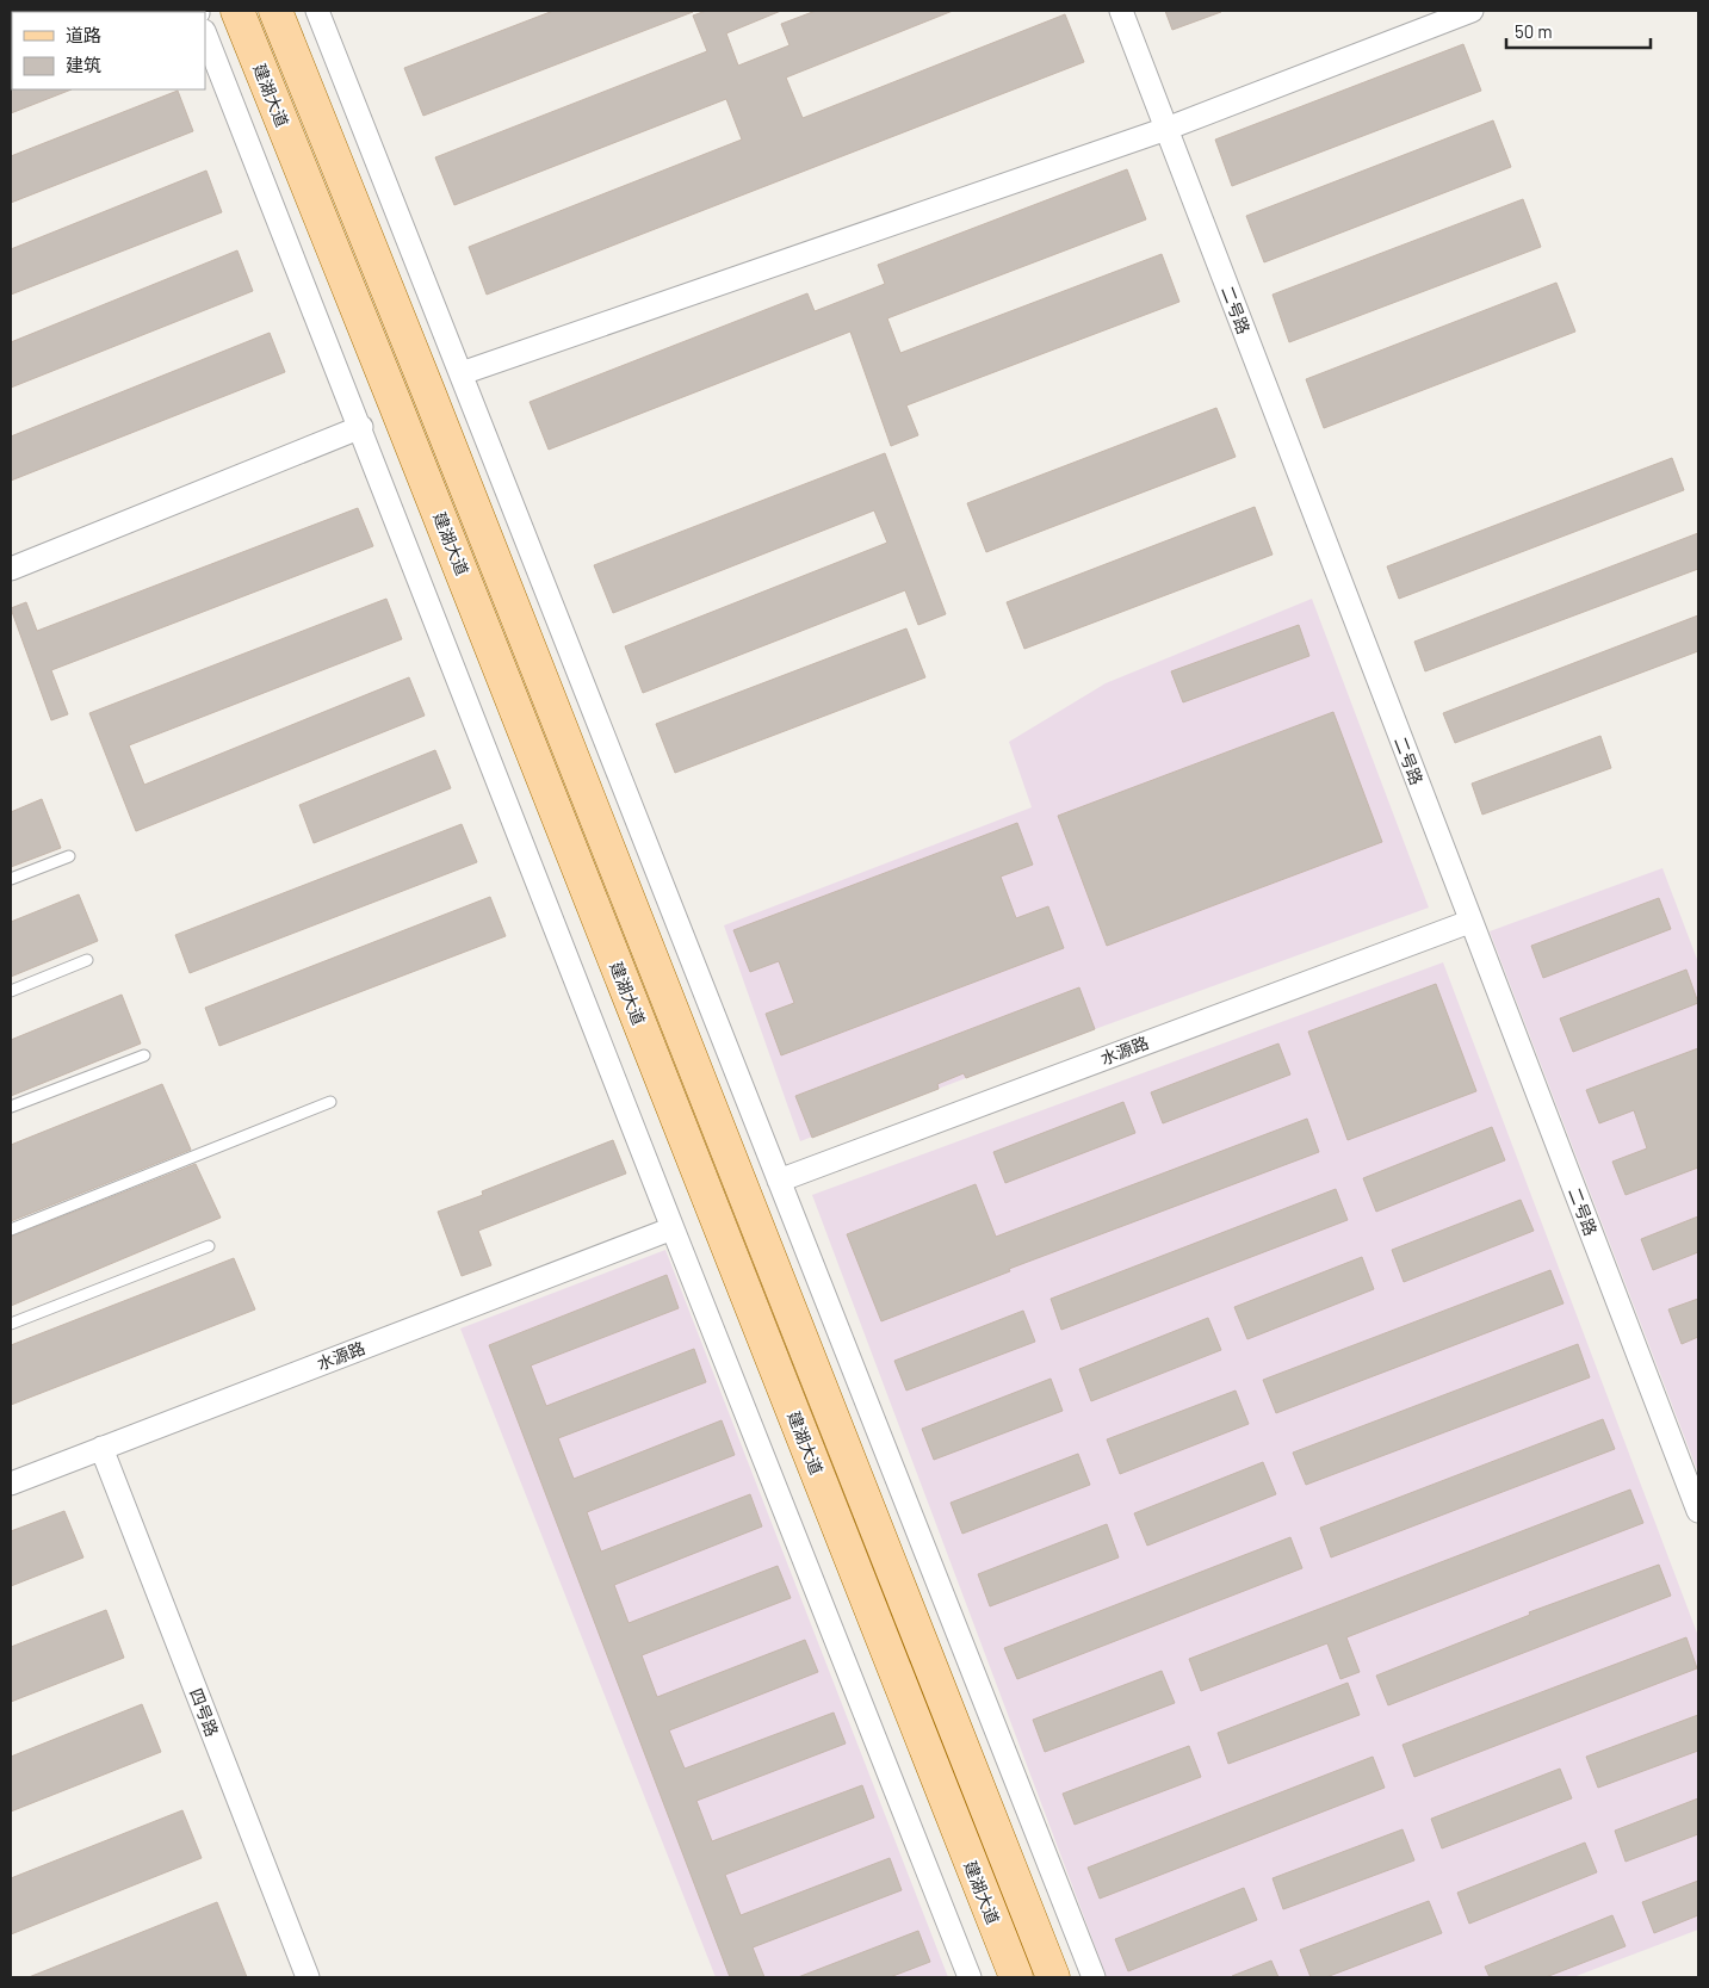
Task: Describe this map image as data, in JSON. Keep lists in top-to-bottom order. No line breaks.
{"streets":{"main road":["建湖大道"],"street":["二号路","水源路","四号路"]},"crossings":[["二号路","水源路"],["水源路","四号路"]],"legend":["道路","建筑"],"scale_bar":"50 m"}
